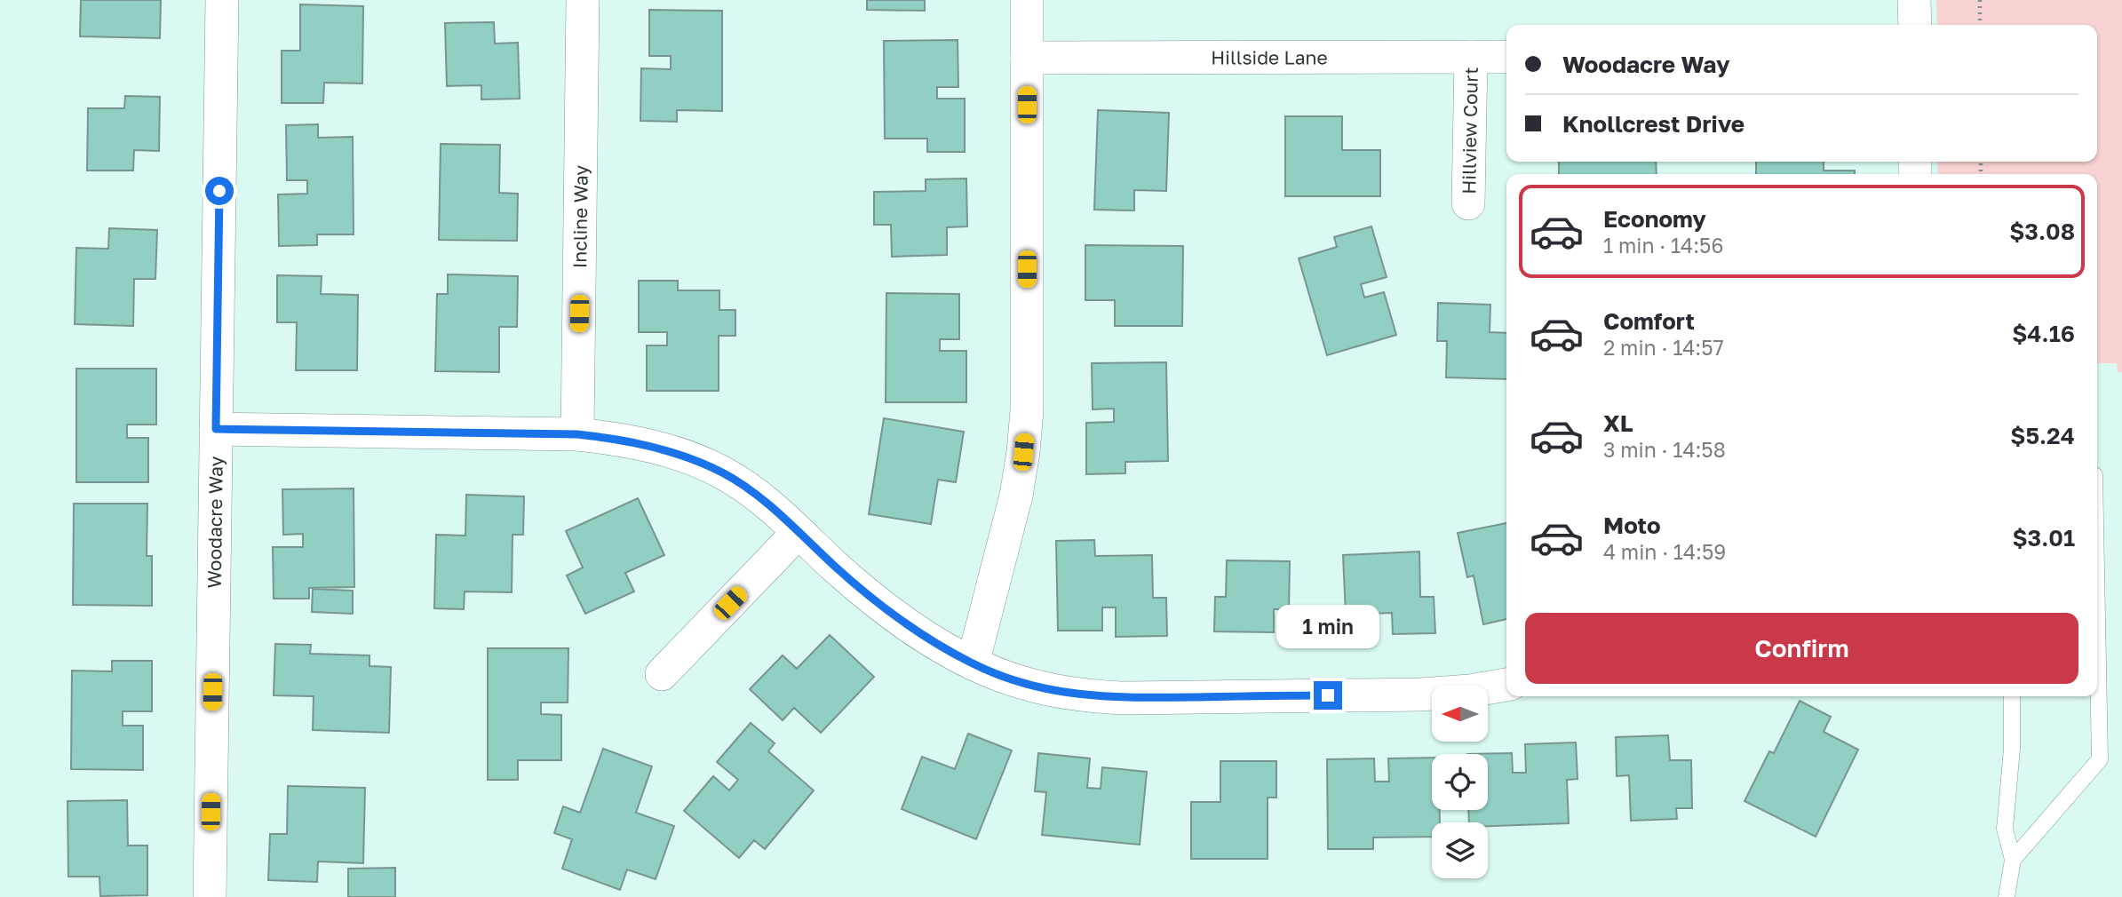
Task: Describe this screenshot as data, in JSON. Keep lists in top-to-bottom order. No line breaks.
{"streets":{"street":["Hillside Lane","Hillview Court","Incline Way","Woodacre Way"]},"crossings":[["Hillside Lane","Hillview Court"]],"north":"left","page":{"banner":["Woodacre Way","Knollcrest Drive"],"list":[{"name":"Economy","note":"1 min · 14:56","value":"$3.08"},{"name":"Comfort","note":"2 min · 14:57","value":"$4.16"},{"name":"XL","note":"3 min · 14:58","value":"$5.24"},{"name":"Moto","note":"4 min · 14:59","value":"$3.01"}],"buttons":"Confirm","bubble":"1 min"}}
